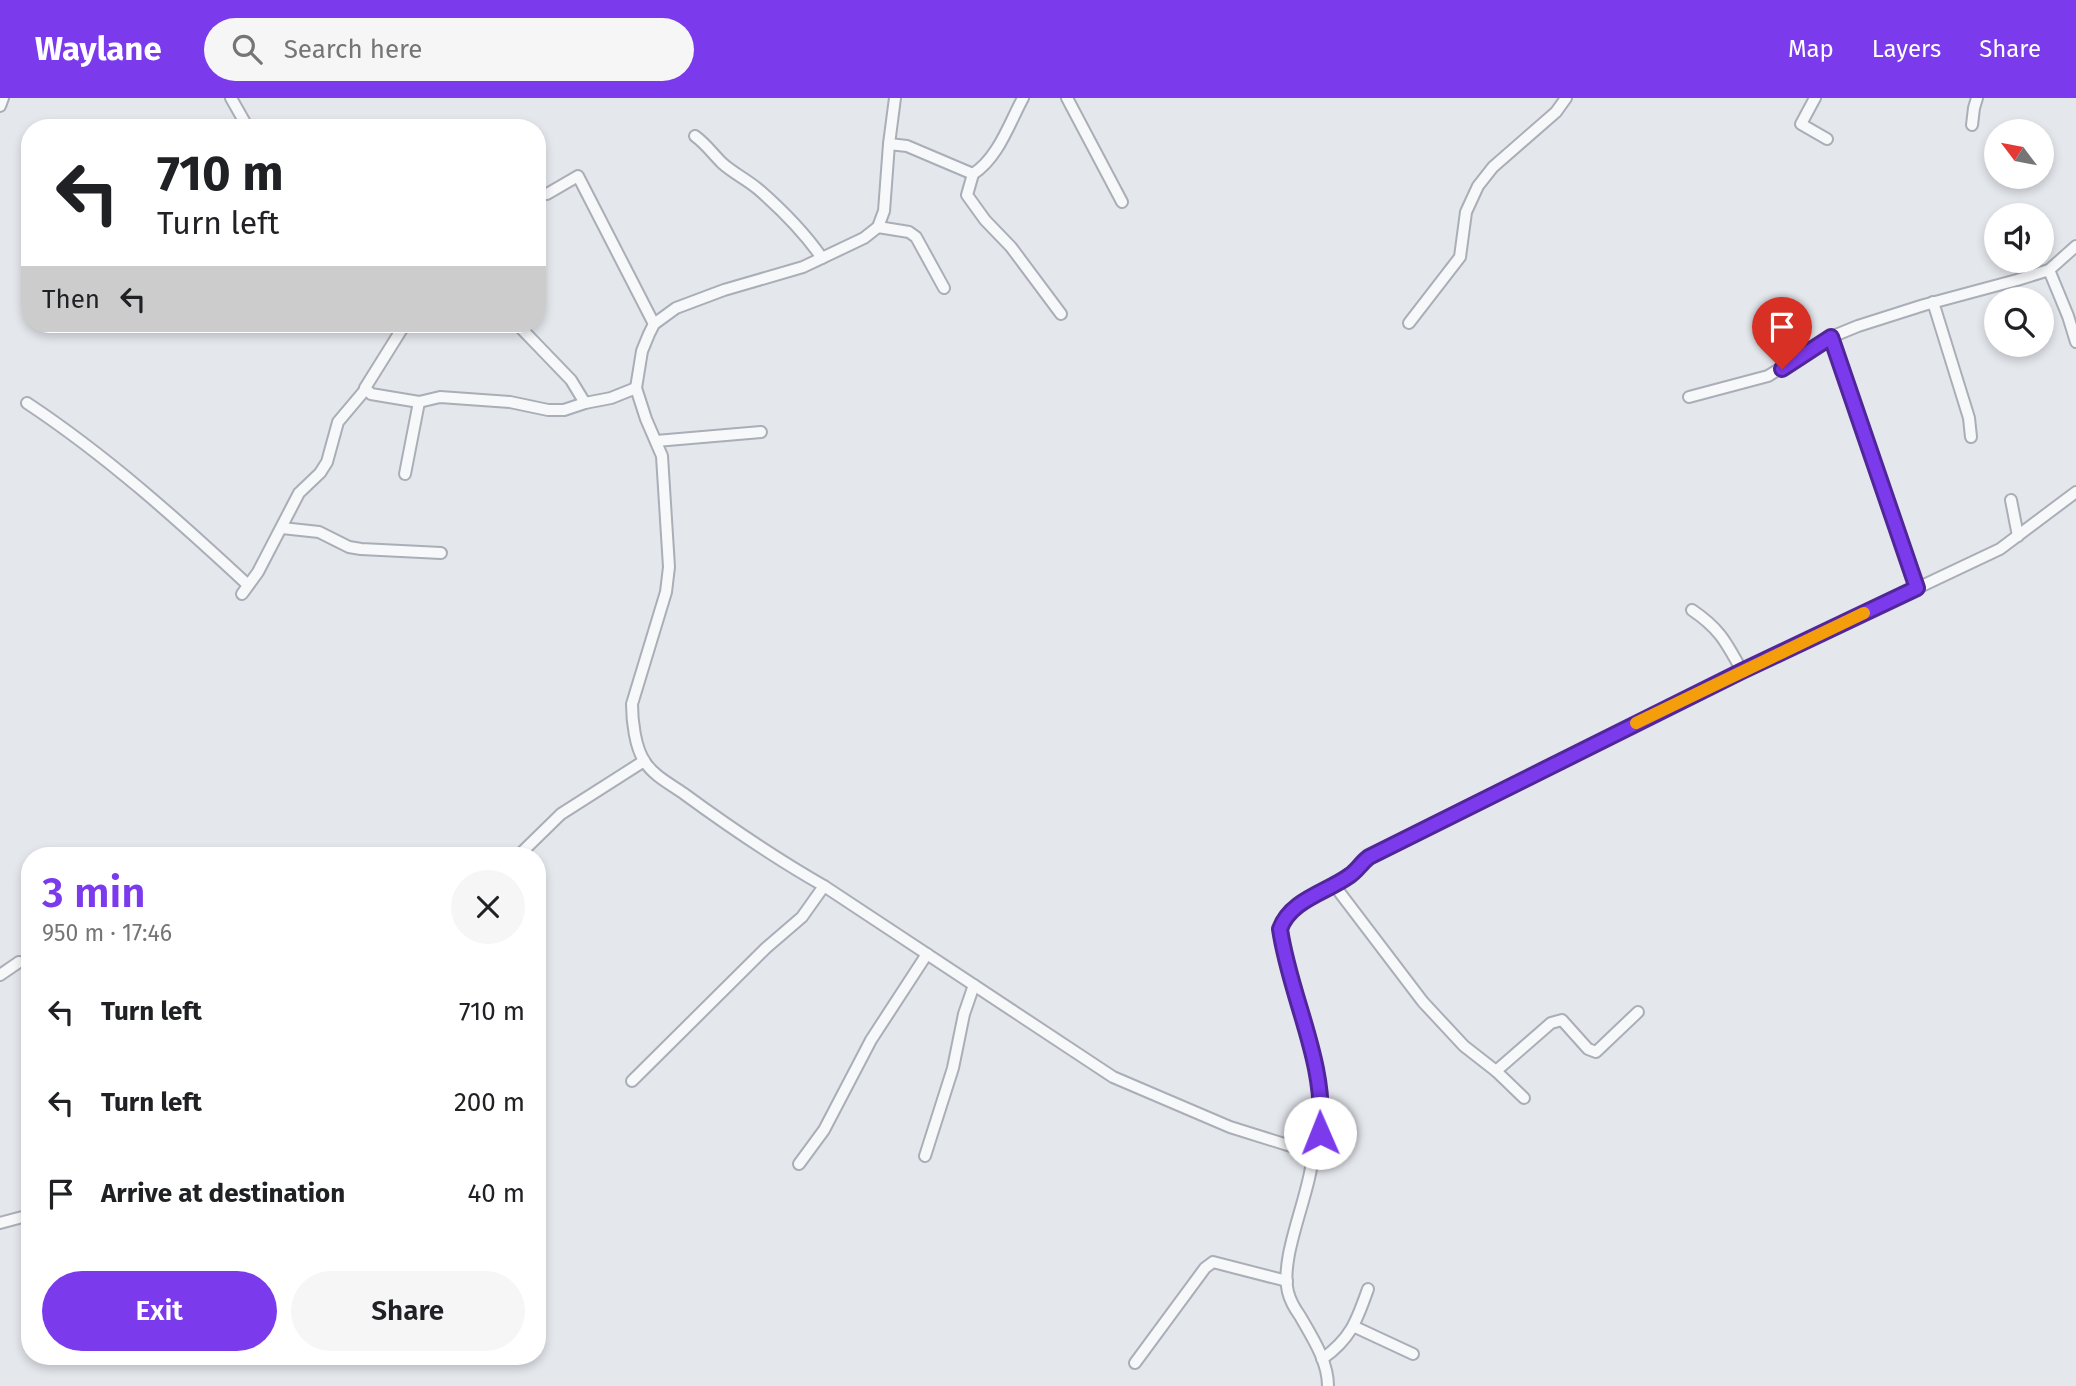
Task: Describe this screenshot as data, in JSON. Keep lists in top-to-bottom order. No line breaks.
{"north":"top left","page":{"header":"Waylane","search":"Search here","nav":["Map","Layers","Share"],"turn":["710 m","Turn left"],"then":"Then","heading":["3 min","950 m · 17:46"],"list":[{"name":"Turn left","value":"710 m"},{"name":"Turn left","value":"200 m"},{"name":"Arrive at destination","value":"40 m"}],"buttons":["Exit","Share"]}}
